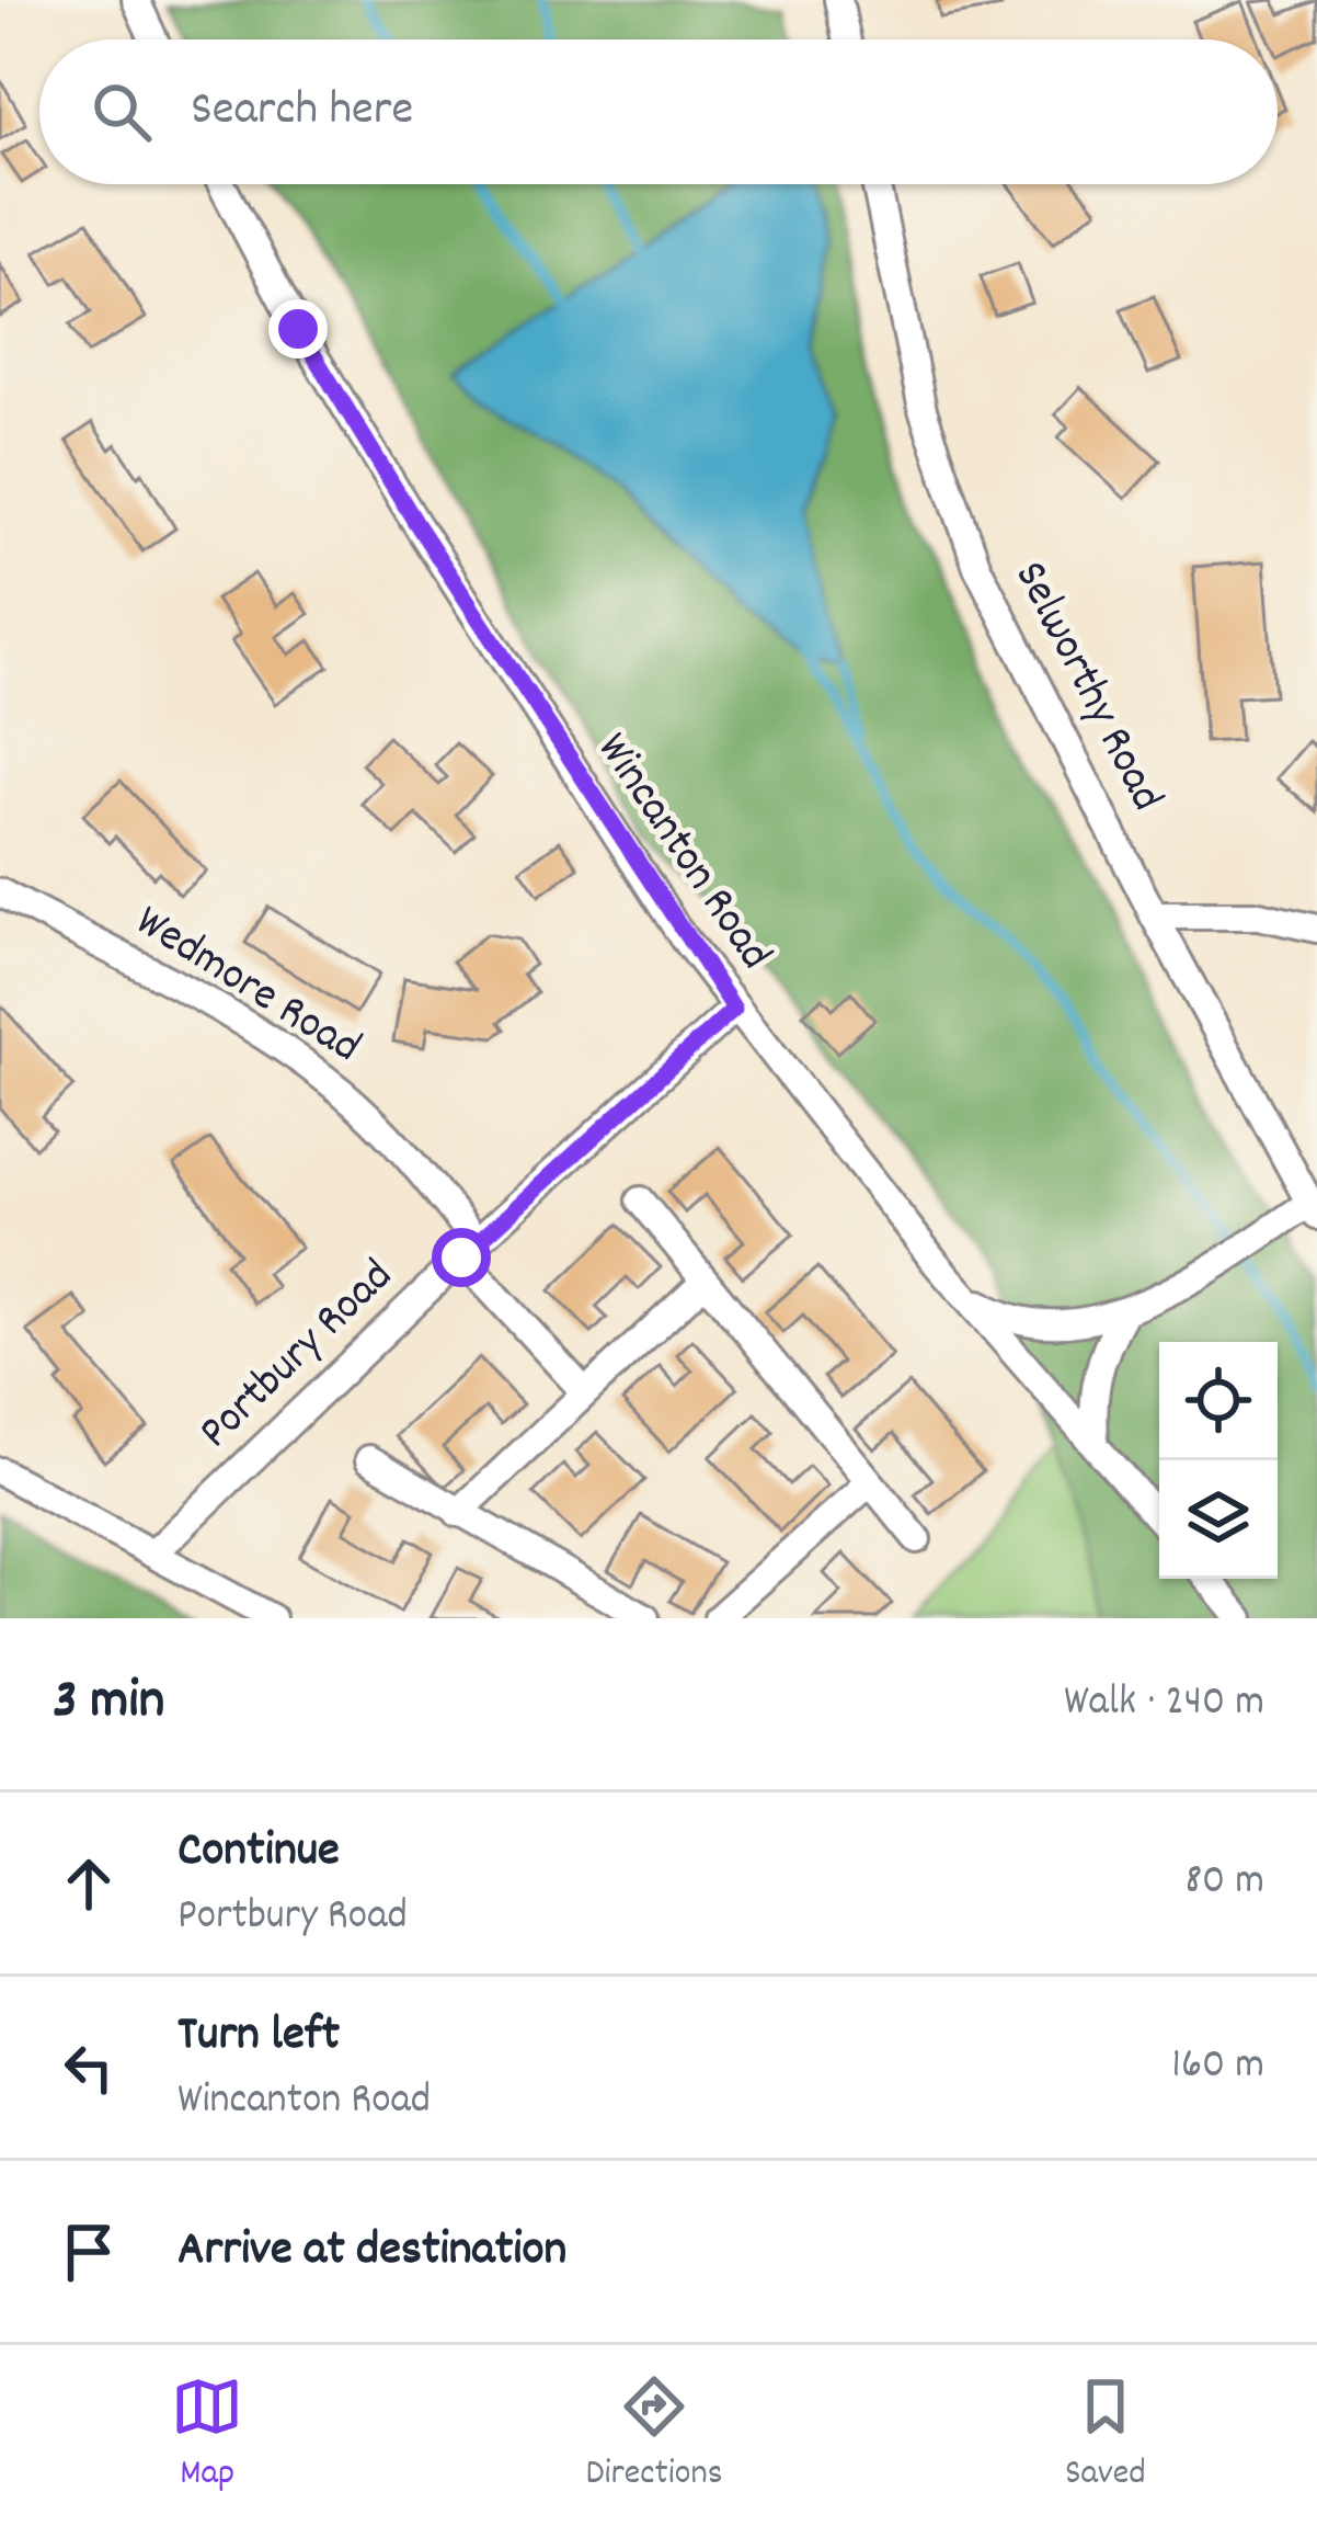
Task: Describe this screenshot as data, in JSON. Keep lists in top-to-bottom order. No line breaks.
{"streets":{"street":["Selworthy Road","Wincanton Road","Wedmore Road","Portbury Road"]},"crossings":[["Wincanton Road","Portbury Road"],["Wedmore Road","Portbury Road"]],"page":{"search":"Search here","heading":["3 min","Walk · 240 m"],"list":[["Continue","Portbury Road","80 m"],["Turn left","Wincanton Road","160 m"],"Arrive at destination"],"nav":["Map","Directions","Saved"]}}
